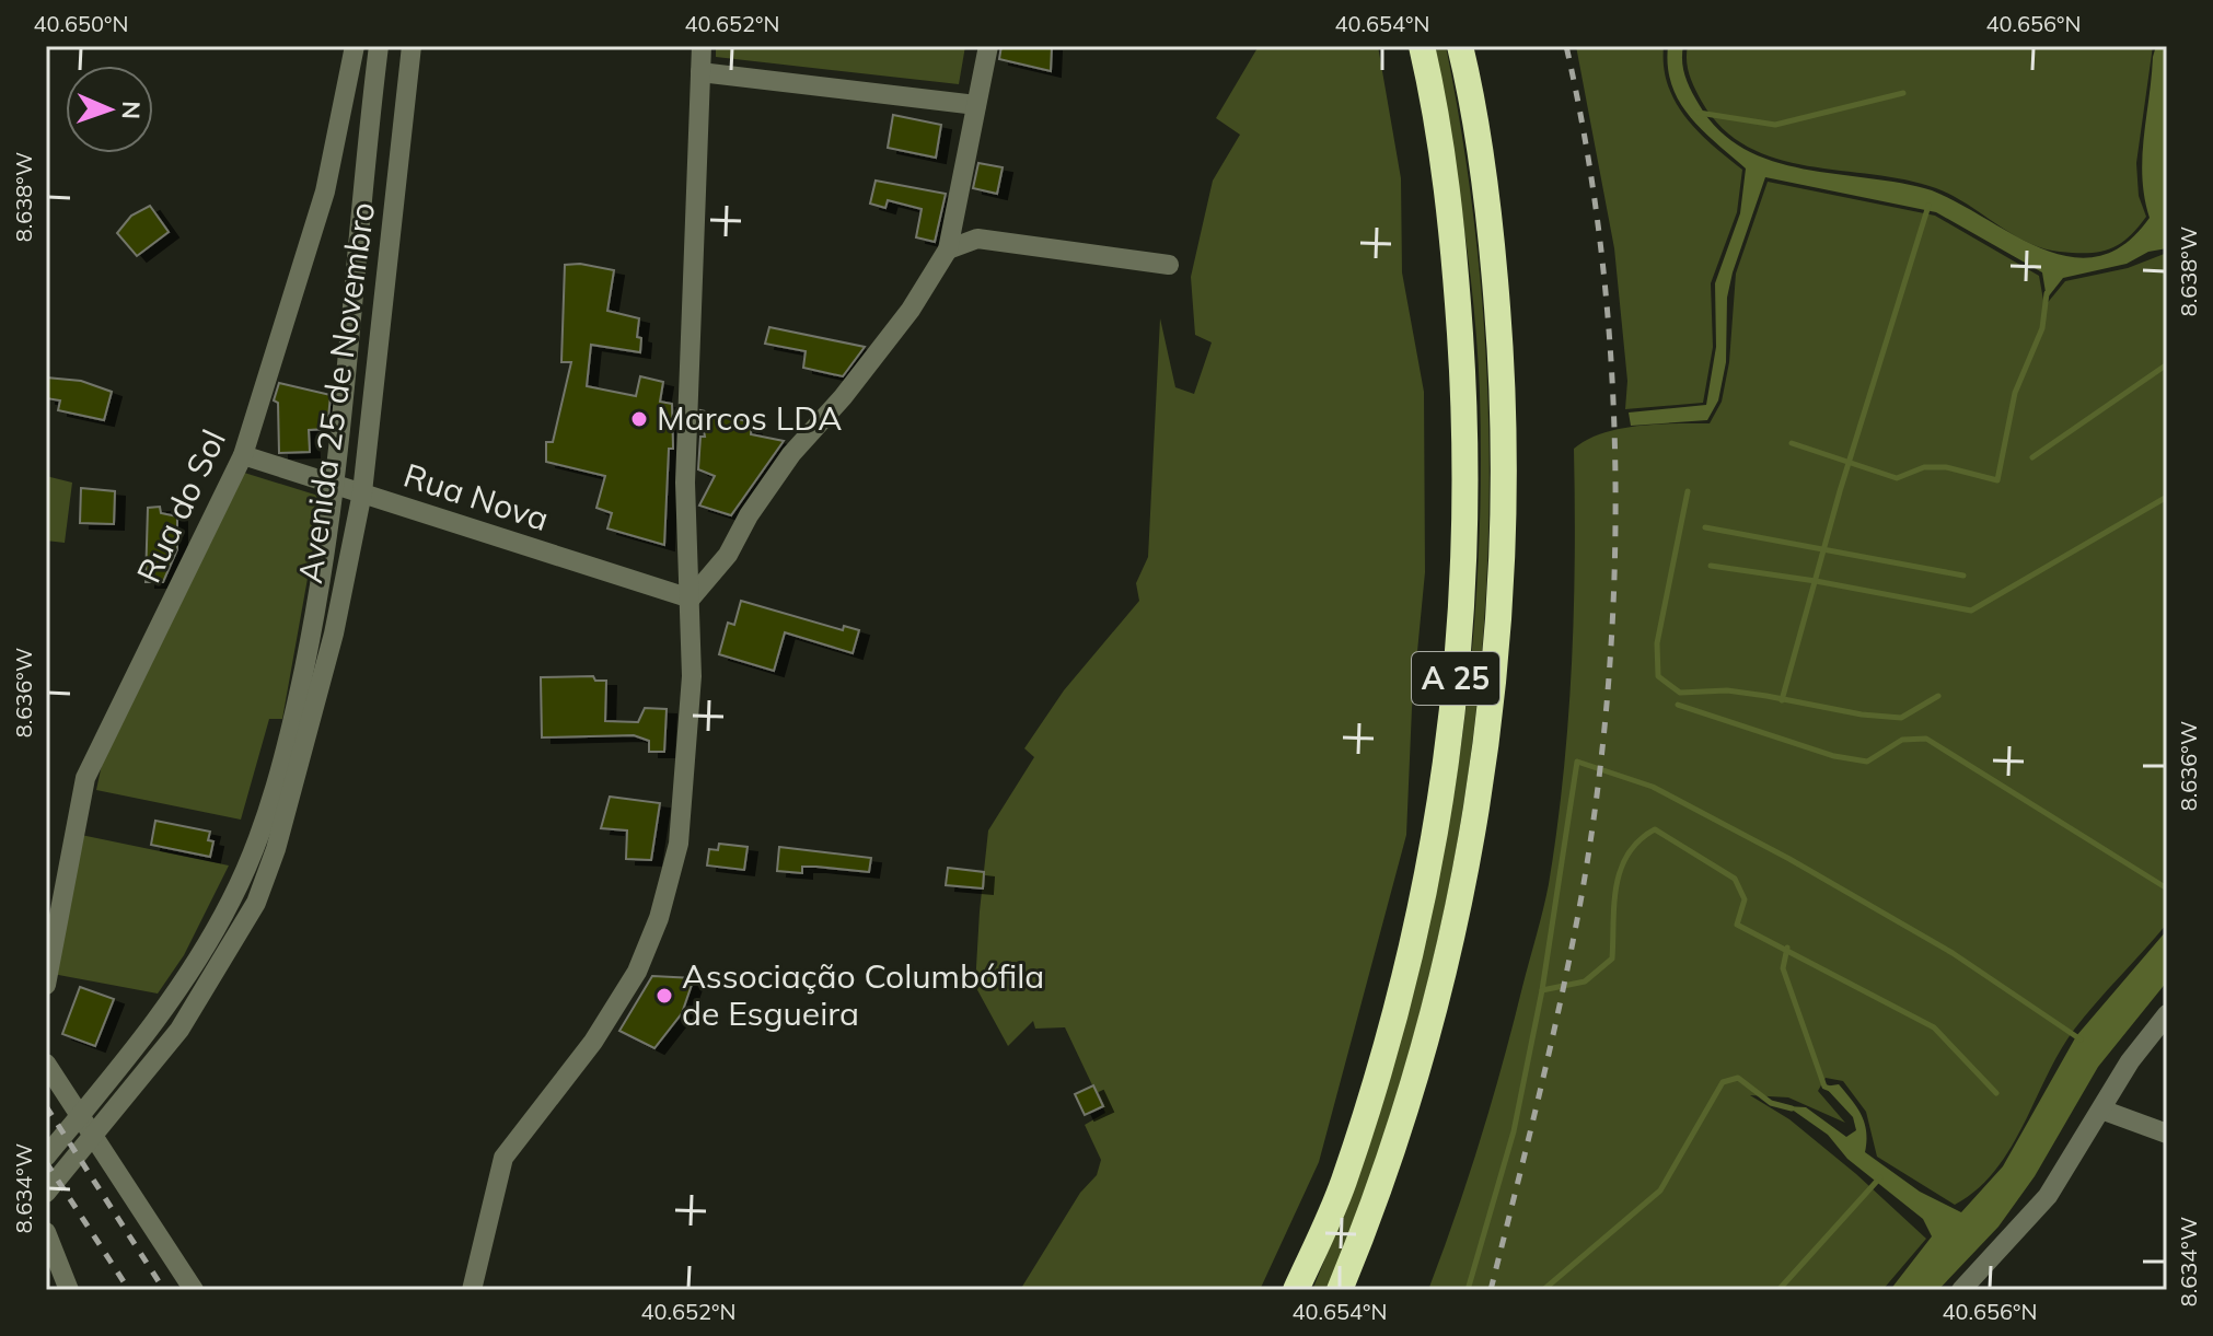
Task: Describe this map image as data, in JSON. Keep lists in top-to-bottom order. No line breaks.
{"streets":{"highway":["A 25"],"street":["Avenida 25 de Novembro","Rua Nova","Rua do Sol"]},"crossings":[["Avenida 25 de Novembro","Rua Nova"],["Rua Nova","Rua do Sol"]],"places":["Marcos LDA","Associação Columbófila de Esgueira"],"north":"right","coordinates":["40.650°N","40.652°N","40.654°N","40.656°N","8.638°W","8.636°W","8.634°W"]}
